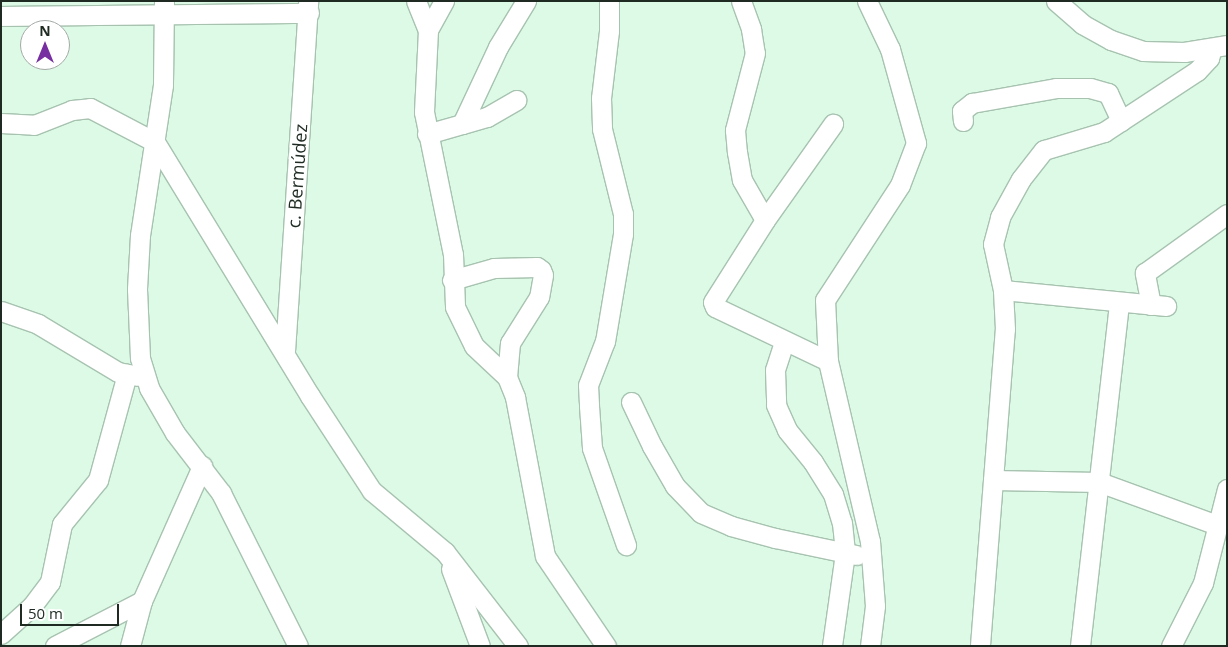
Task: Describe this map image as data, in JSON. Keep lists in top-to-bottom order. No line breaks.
{"streets":{"street":["c. Bermúdez"]},"scale_bar":"50 m","north":"top"}
